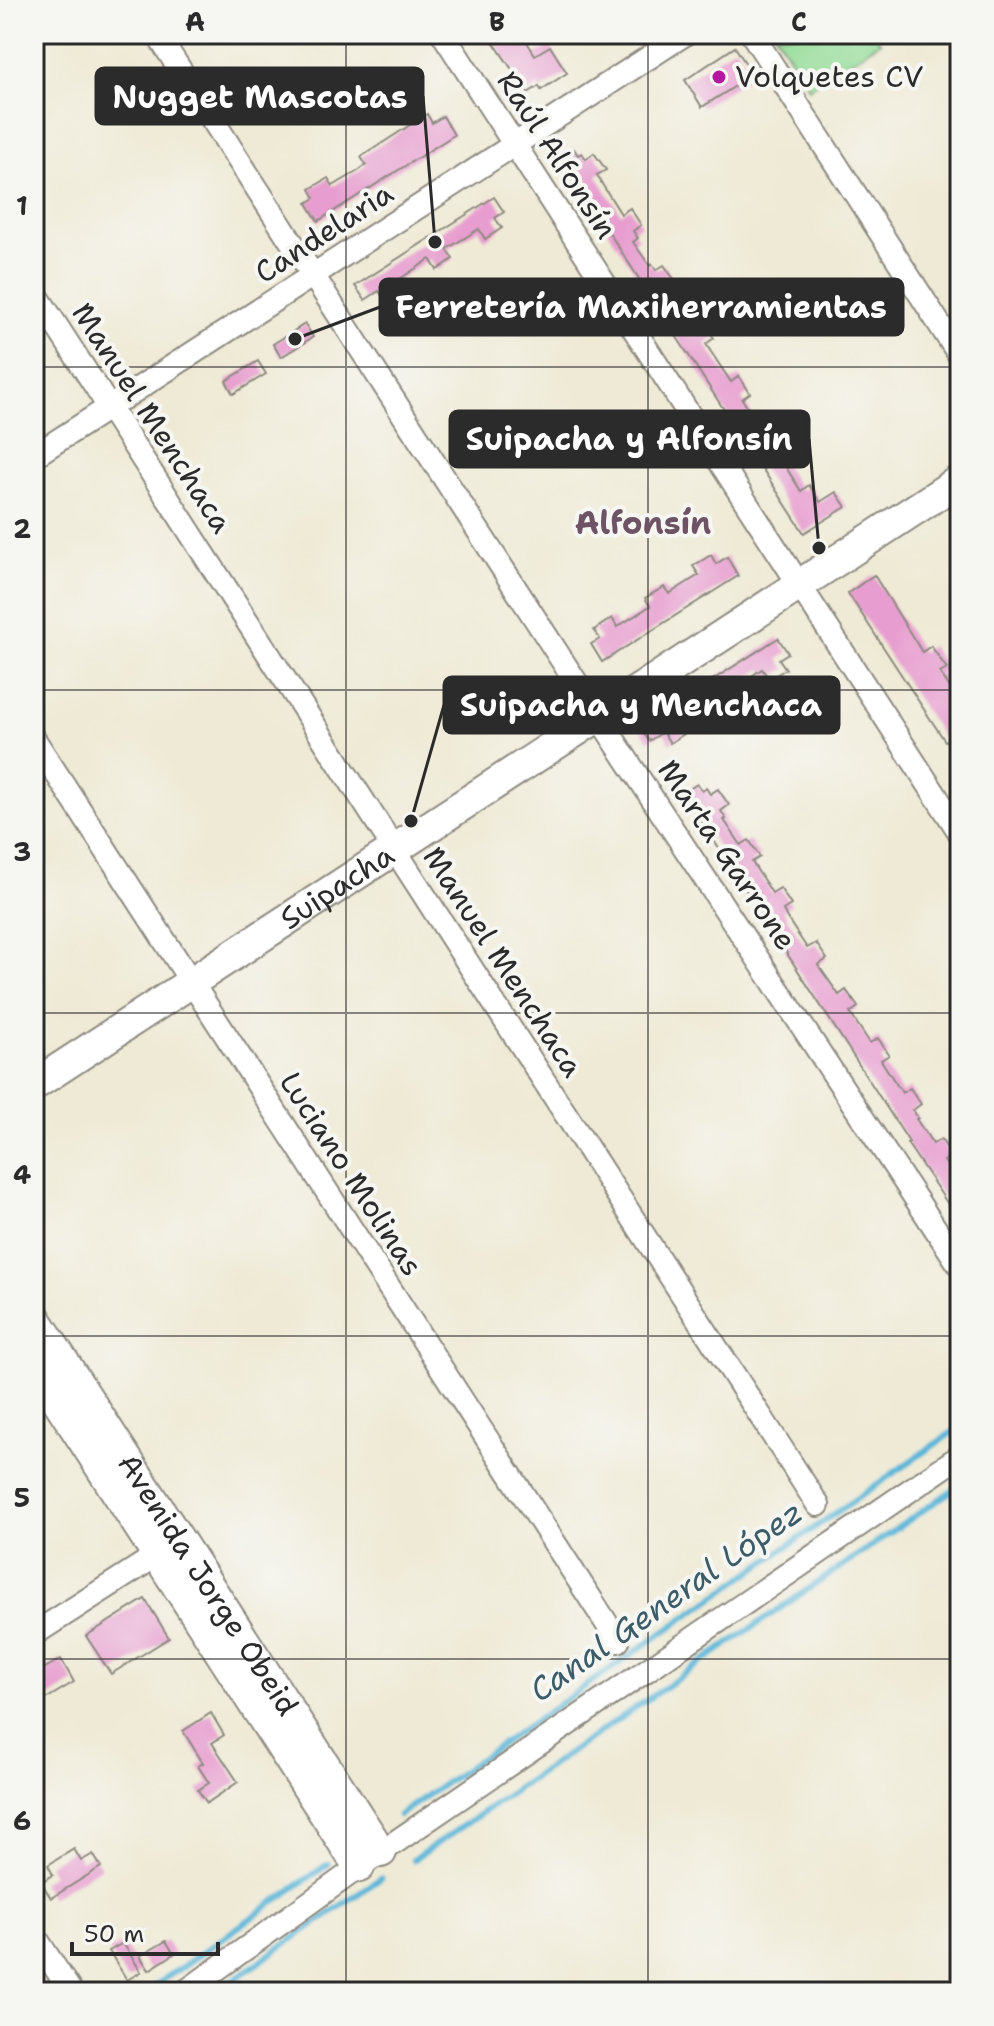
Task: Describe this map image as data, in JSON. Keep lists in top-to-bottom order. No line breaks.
{"streets":{"main road":["Suipacha","Avenida Jorge Obeid"],"street":["Raúl Alfonsín","Candelaria","Manuel Menchaca","Marta Garrone","Luciano Molinas"]},"crossings":[["Raúl Alfonsín","Candelaria"],["Raúl Alfonsín","Suipacha"],["Candelaria","Manuel Menchaca"],["Candelaria","Marta Garrone"],["Manuel Menchaca","Suipacha"],["Marta Garrone","Suipacha"],["Suipacha","Luciano Molinas"]],"districts":["Alfonsín"],"water":["Canal General López"],"places":["Volquetes CV","Nugget Mascotas","Ferretería Maxiherramientas","Suipacha y Alfonsín","Suipacha y Menchaca"],"scale_bar":"50 m","grid":{"columns":["A","B","C"],"rows":["1","2","3","4","5","6"]}}
